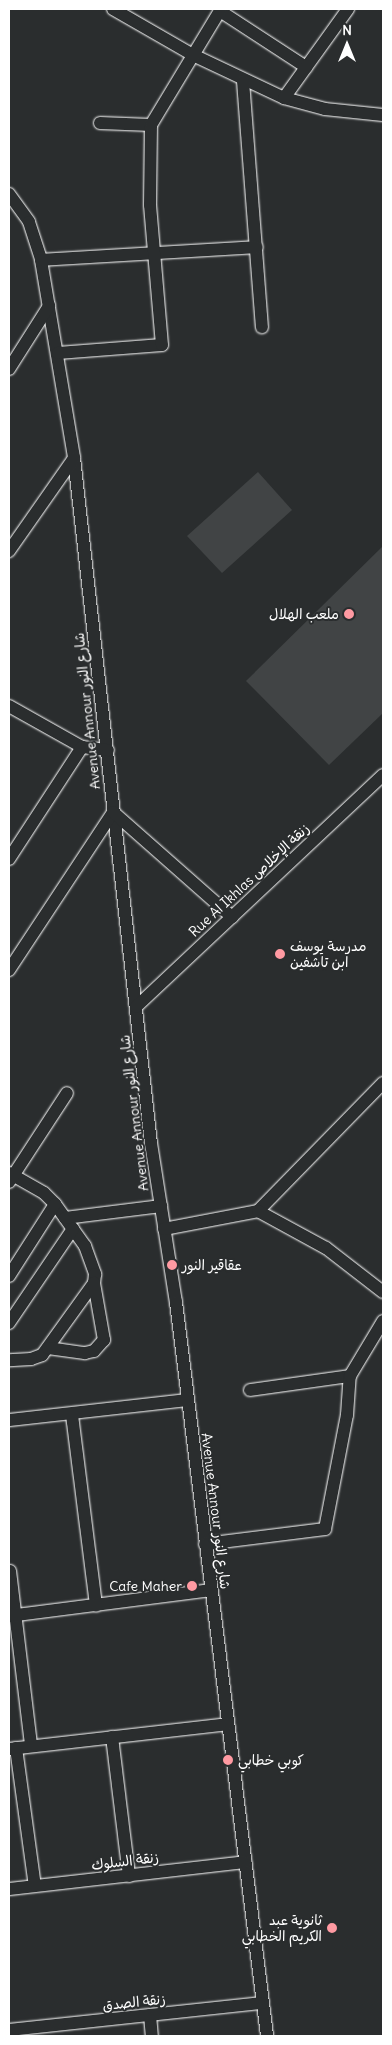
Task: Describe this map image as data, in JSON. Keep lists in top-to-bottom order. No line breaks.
{"streets":{"street":["Avenue Annour شارع النور","Rue Al Ikhlas زنقة الإخلاص","زنقة السلوك","زنقة الصدق"]},"crossings":[["Avenue Annour شارع النور","Rue Al Ikhlas زنقة الإخلاص"],["Avenue Annour شارع النور","زنقة السلوك"],["Avenue Annour شارع النور","زنقة الصدق"]],"places":["ملعب الهلال","مدرسة يوسف ابن تاشفين","عقاقير النور","Cafe Maher","كوبي خطابي","ثانوية عبد الكريم الخطابي"],"north":"top"}
